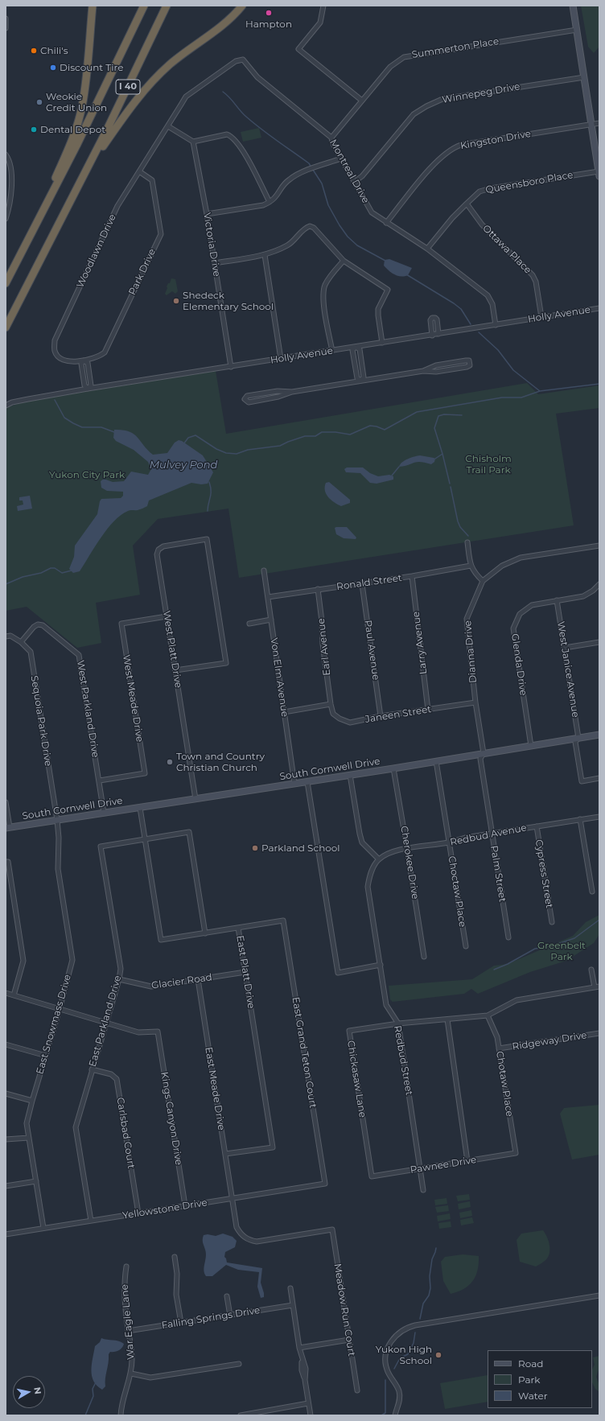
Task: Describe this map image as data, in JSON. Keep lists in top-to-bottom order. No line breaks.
{"streets":{"highway":["I 40"],"main road":["South Cornwell Drive"],"street":["Summerton Place","Winnepeg Drive","Kingston Drive","Montreal Drive","Queensboro Place","Victoria Drive","Ottawa Place","Woodlawn Drive","Park Drive","Holly Avenue","Ronald Street","Larry Avenue","Earl Avenue","West Platt Drive","Paul Avenue","Dianna Drive","Glenda Drive","West Janice Avenue","Von Elm Avenue","West Meade Drive","West Parkland Drive","Janeen Street","Sequoia Park Drive","Redbud Avenue","Cherokee Drive","Palm Street","Cypress Street","Choctaw Place","East Platt Drive","Glacier Road","East Parkland Drive","East Snowmass Drive","Ridgeway Drive","East Grand Teton Court","Redbud Street","Chickasaw Lane","Chotaw Place","East Meade Drive","Kings Canyon Drive","Carlsbad Court","Pawnee Drive","Yellowstone Drive","Meadow Run Court","Falling Springs Drive","War Eagle Lane"]},"crossings":[["Summerton Place","Montreal Drive"],["Winnepeg Drive","Montreal Drive"],["Kingston Drive","Montreal Drive"],["Montreal Drive","Queensboro Place"],["Montreal Drive","Woodlawn Drive"],["Montreal Drive","Holly Avenue"],["Queensboro Place","Ottawa Place"],["Victoria Drive","Holly Avenue"],["Ottawa Place","Holly Avenue"],["Woodlawn Drive","Park Drive"],["Ronald Street","Larry Avenue"],["Ronald Street","Earl Avenue"],["Ronald Street","Paul Avenue"],["Ronald Street","Von Elm Avenue"],["Larry Avenue","Janeen Street"],["Earl Avenue","Janeen Street"],["West Platt Drive","West Meade Drive"],["West Platt Drive","South Cornwell Drive"],["Paul Avenue","Janeen Street"],["Dianna Drive","Janeen Street"],["Dianna Drive","South Cornwell Drive"],["Dianna Drive","Palm Street"],["Glenda Drive","West Janice Avenue"],["Glenda Drive","South Cornwell Drive"],["West Janice Avenue","South Cornwell Drive"],["Von Elm Avenue","South Cornwell Drive"],["West Meade Drive","West Parkland Drive"],["West Parkland Drive","Sequoia Park Drive"],["Sequoia Park Drive","South Cornwell Drive"],["Sequoia Park Drive","East Snowmass Drive"],["South Cornwell Drive","Cherokee Drive"],["South Cornwell Drive","Palm Street"],["South Cornwell Drive","Choctaw Place"],["South Cornwell Drive","East Snowmass Drive"],["Redbud Avenue","Cherokee Drive"],["Redbud Avenue","Palm Street"],["Redbud Avenue","Cypress Street"],["Redbud Avenue","Choctaw Place"],["Redbud Avenue","Redbud Street"],["East Platt Drive","Glacier Road"],["East Platt Drive","East Parkland Drive"],["East Platt Drive","East Grand Teton Court"],["East Platt Drive","East Meade Drive"],["Glacier Road","East Parkland Drive"],["Glacier Road","East Meade Drive"],["East Parkland Drive","Kings Canyon Drive"],["East Parkland Drive","Carlsbad Court"],["East Parkland Drive","Yellowstone Drive"],["East Snowmass Drive","Yellowstone Drive"],["Ridgeway Drive","Chotaw Place"],["East Grand Teton Court","Yellowstone Drive"],["Redbud Street","Chickasaw Lane"],["Redbud Street","Pawnee Drive"],["Chickasaw Lane","Pawnee Drive"],["Chotaw Place","Pawnee Drive"],["East Meade Drive","Yellowstone Drive"],["East Meade Drive","Meadow Run Court"],["Kings Canyon Drive","Yellowstone Drive"],["Carlsbad Court","Yellowstone Drive"],["Falling Springs Drive","War Eagle Lane"]],"water":["Mulvey Pond"],"parks":["Chisholm Trail Park","Yukon City Park","Greenbelt Park"],"places":["Hampton","Chili's","Discount Tire","Weokie Credit Union","Dental Depot","Shedeck Elementary School","Town and Country Christian Church","Parkland School","Yukon High School"],"legend":["Road","Park","Water"],"north":"right"}
